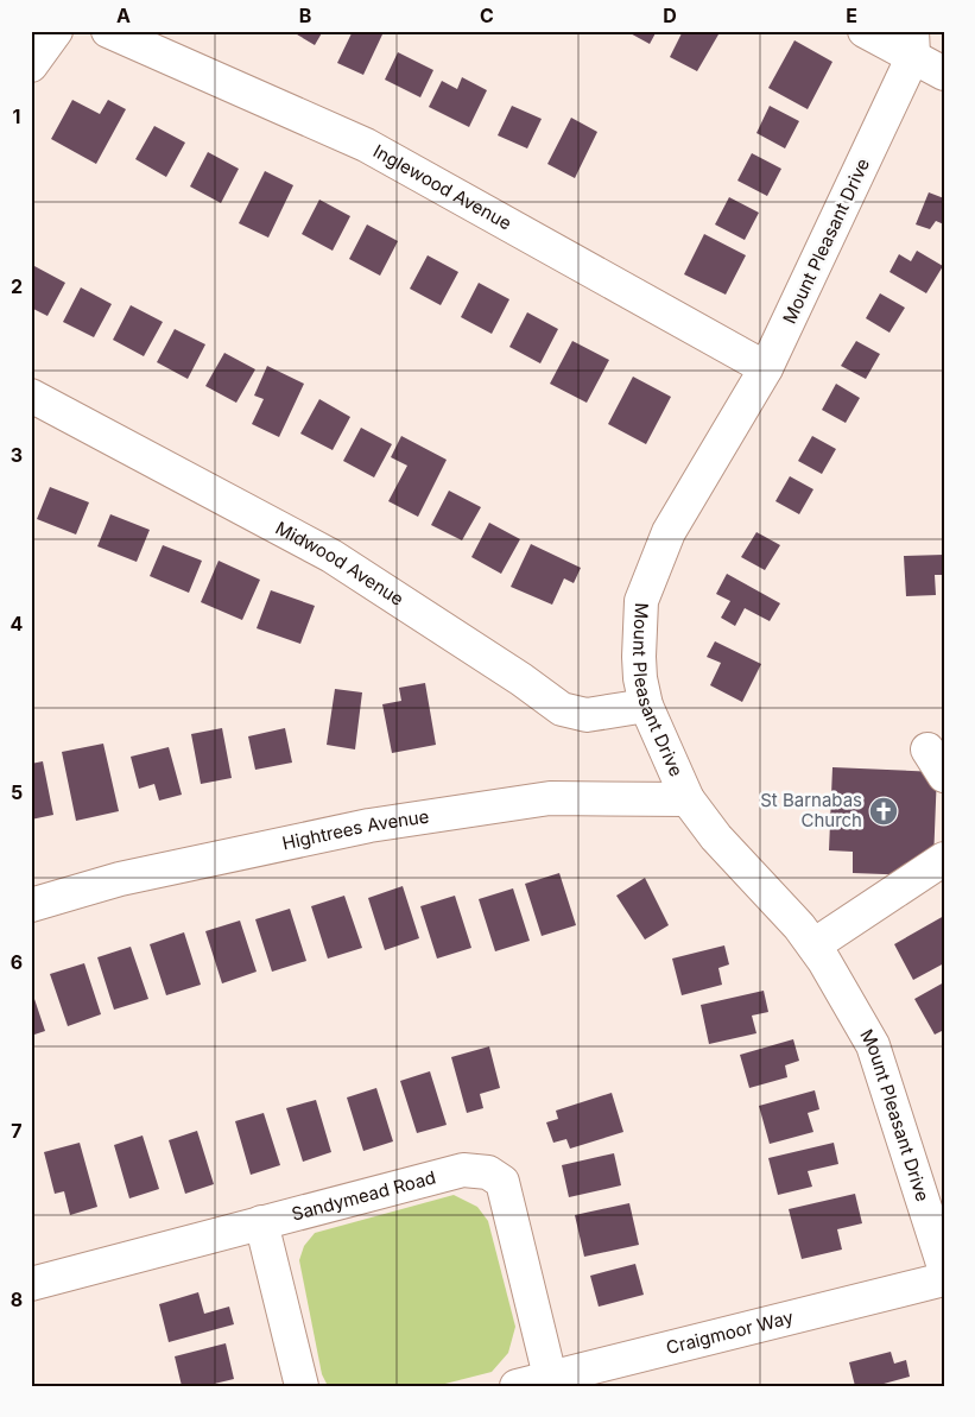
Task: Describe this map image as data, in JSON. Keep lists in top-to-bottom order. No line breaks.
{"streets":{"street":["Inglewood Avenue","Mount Pleasant Drive","Midwood Avenue","Hightrees Avenue","Sandymead Road","Craigmoor Way"]},"crossings":[["Inglewood Avenue","Mount Pleasant Drive"],["Mount Pleasant Drive","Midwood Avenue"],["Mount Pleasant Drive","Hightrees Avenue"],["Sandymead Road","Craigmoor Way"]],"places":{"church":["St Barnabas Church"]},"grid":{"columns":["A","B","C","D","E"],"rows":["1","2","3","4","5","6","7","8"]}}
